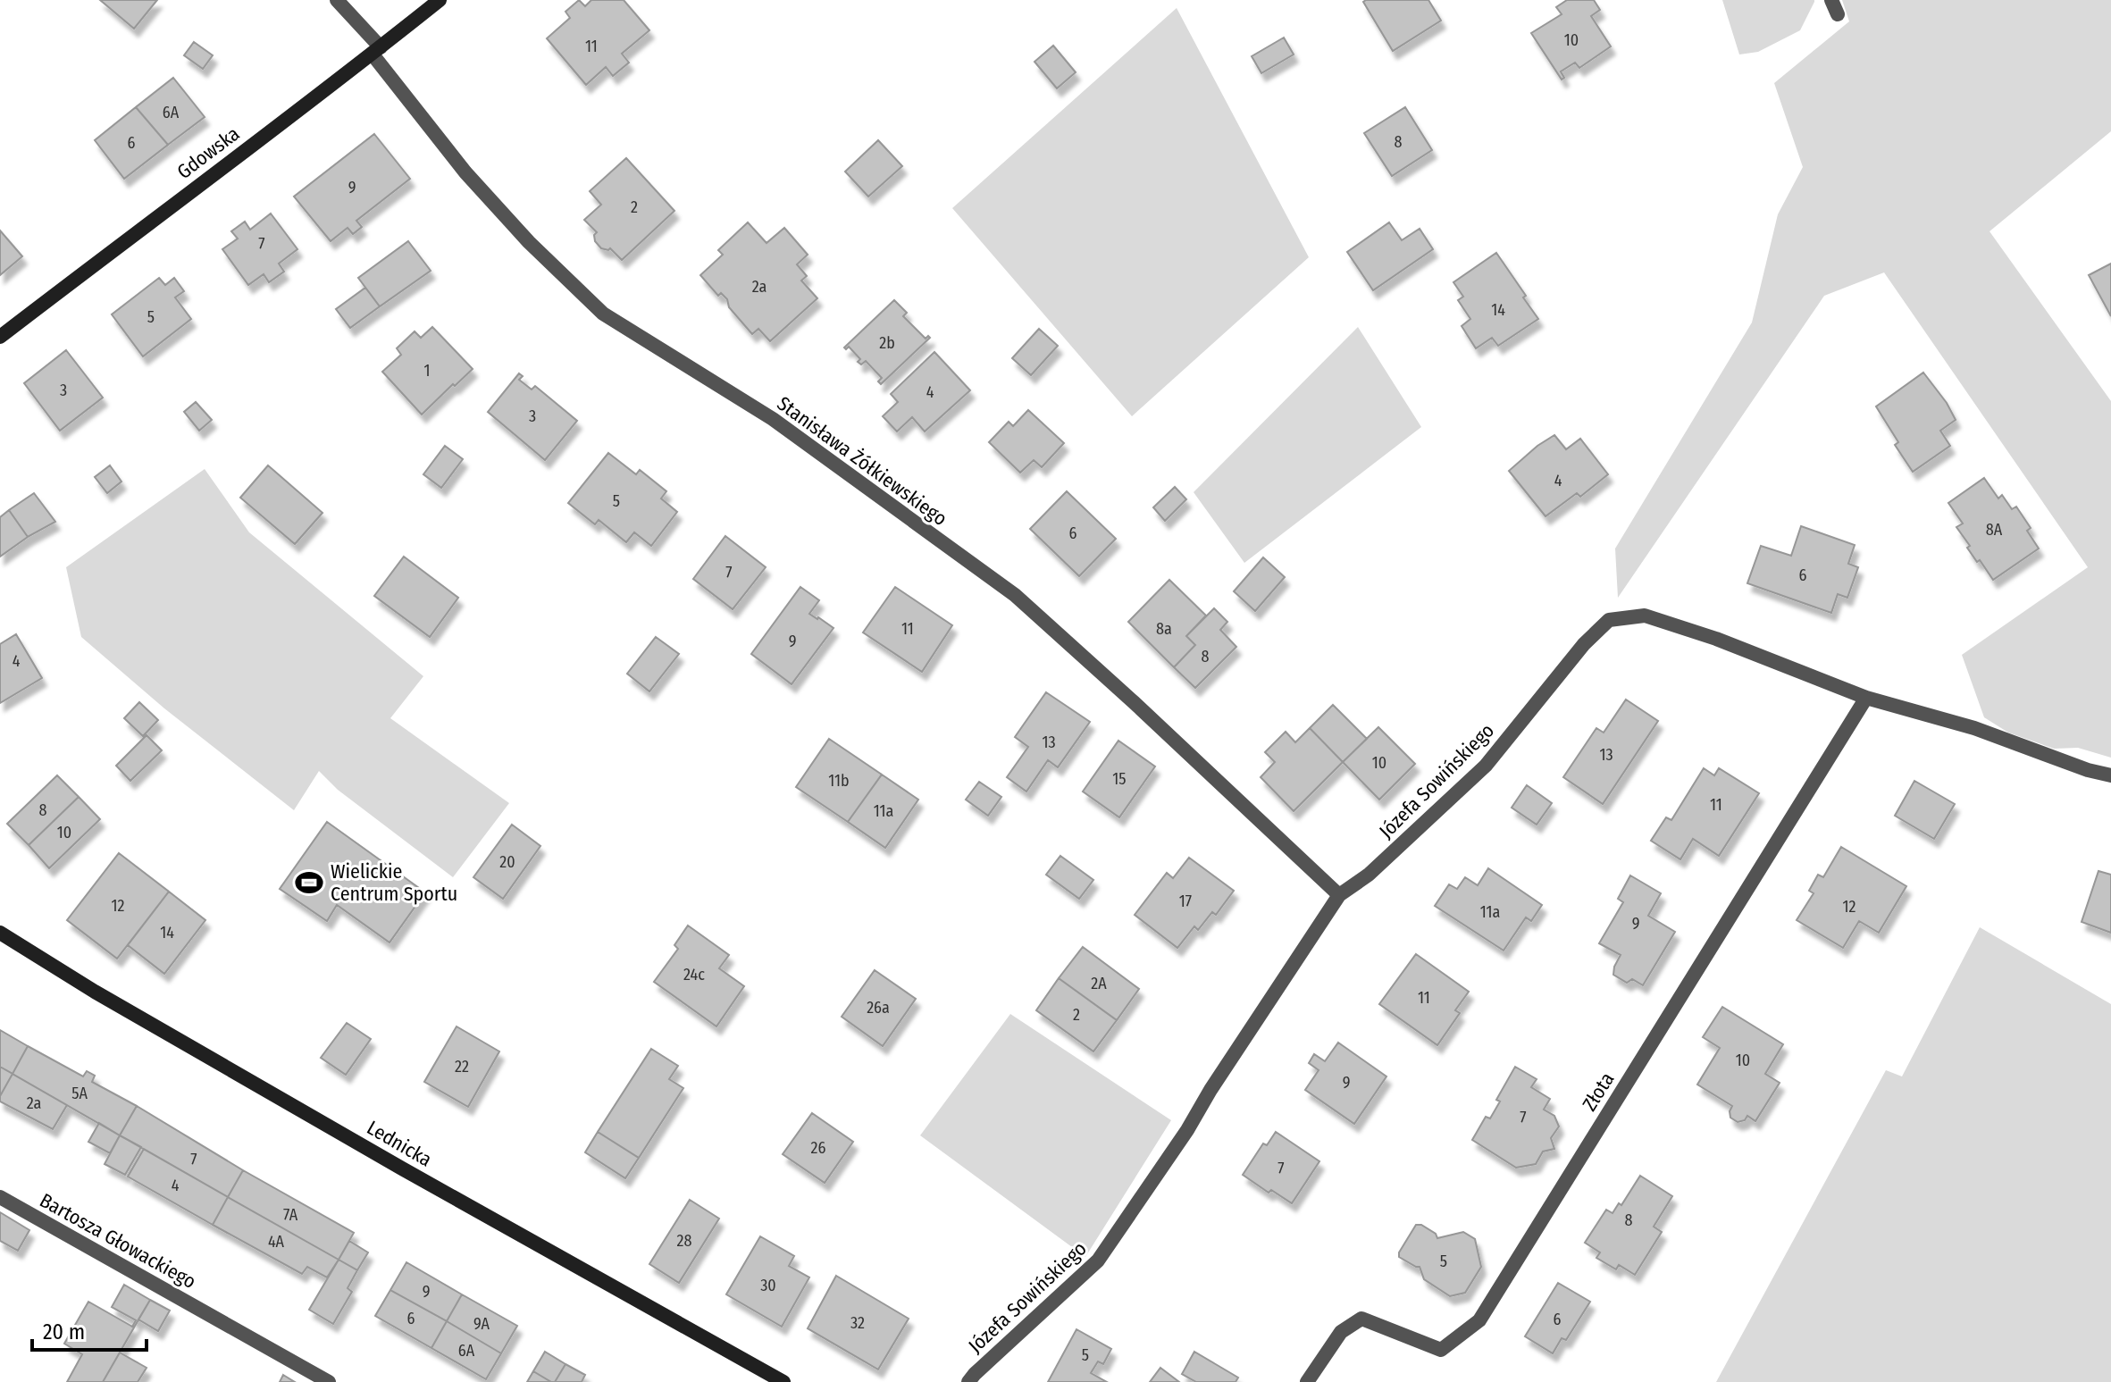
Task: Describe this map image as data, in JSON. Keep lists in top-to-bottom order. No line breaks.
{"streets":{"main road":["Gdowska","Lednicka"],"street":["Stanisława Żółkiewskiego","Józefa Sowińskiego","Złota","Bartosza Głowackiego"]},"crossings":[["Gdowska","Stanisława Żółkiewskiego"],["Stanisława Żółkiewskiego","Józefa Sowińskiego"],["Józefa Sowińskiego","Złota"]],"places":{"sports":["Wielickie Centrum Sportu"]},"house_numbers":["10","11","6A","8","6","9","2","7","2a","14","5","2b","1","3","4","3","4","5","8A","6","7","6","11","8a","9","8","4","13","13","10","15","11b","11","8","11a","10","20","17","12","12","11a","9","14","24c","2A","11","26a","2","10","22","9","5A","2a","7","26","7","7","4","7A","8","28","4A","5","30","9","6","6","32","9A","6A","5"],"scale_bar":"20 m"}
